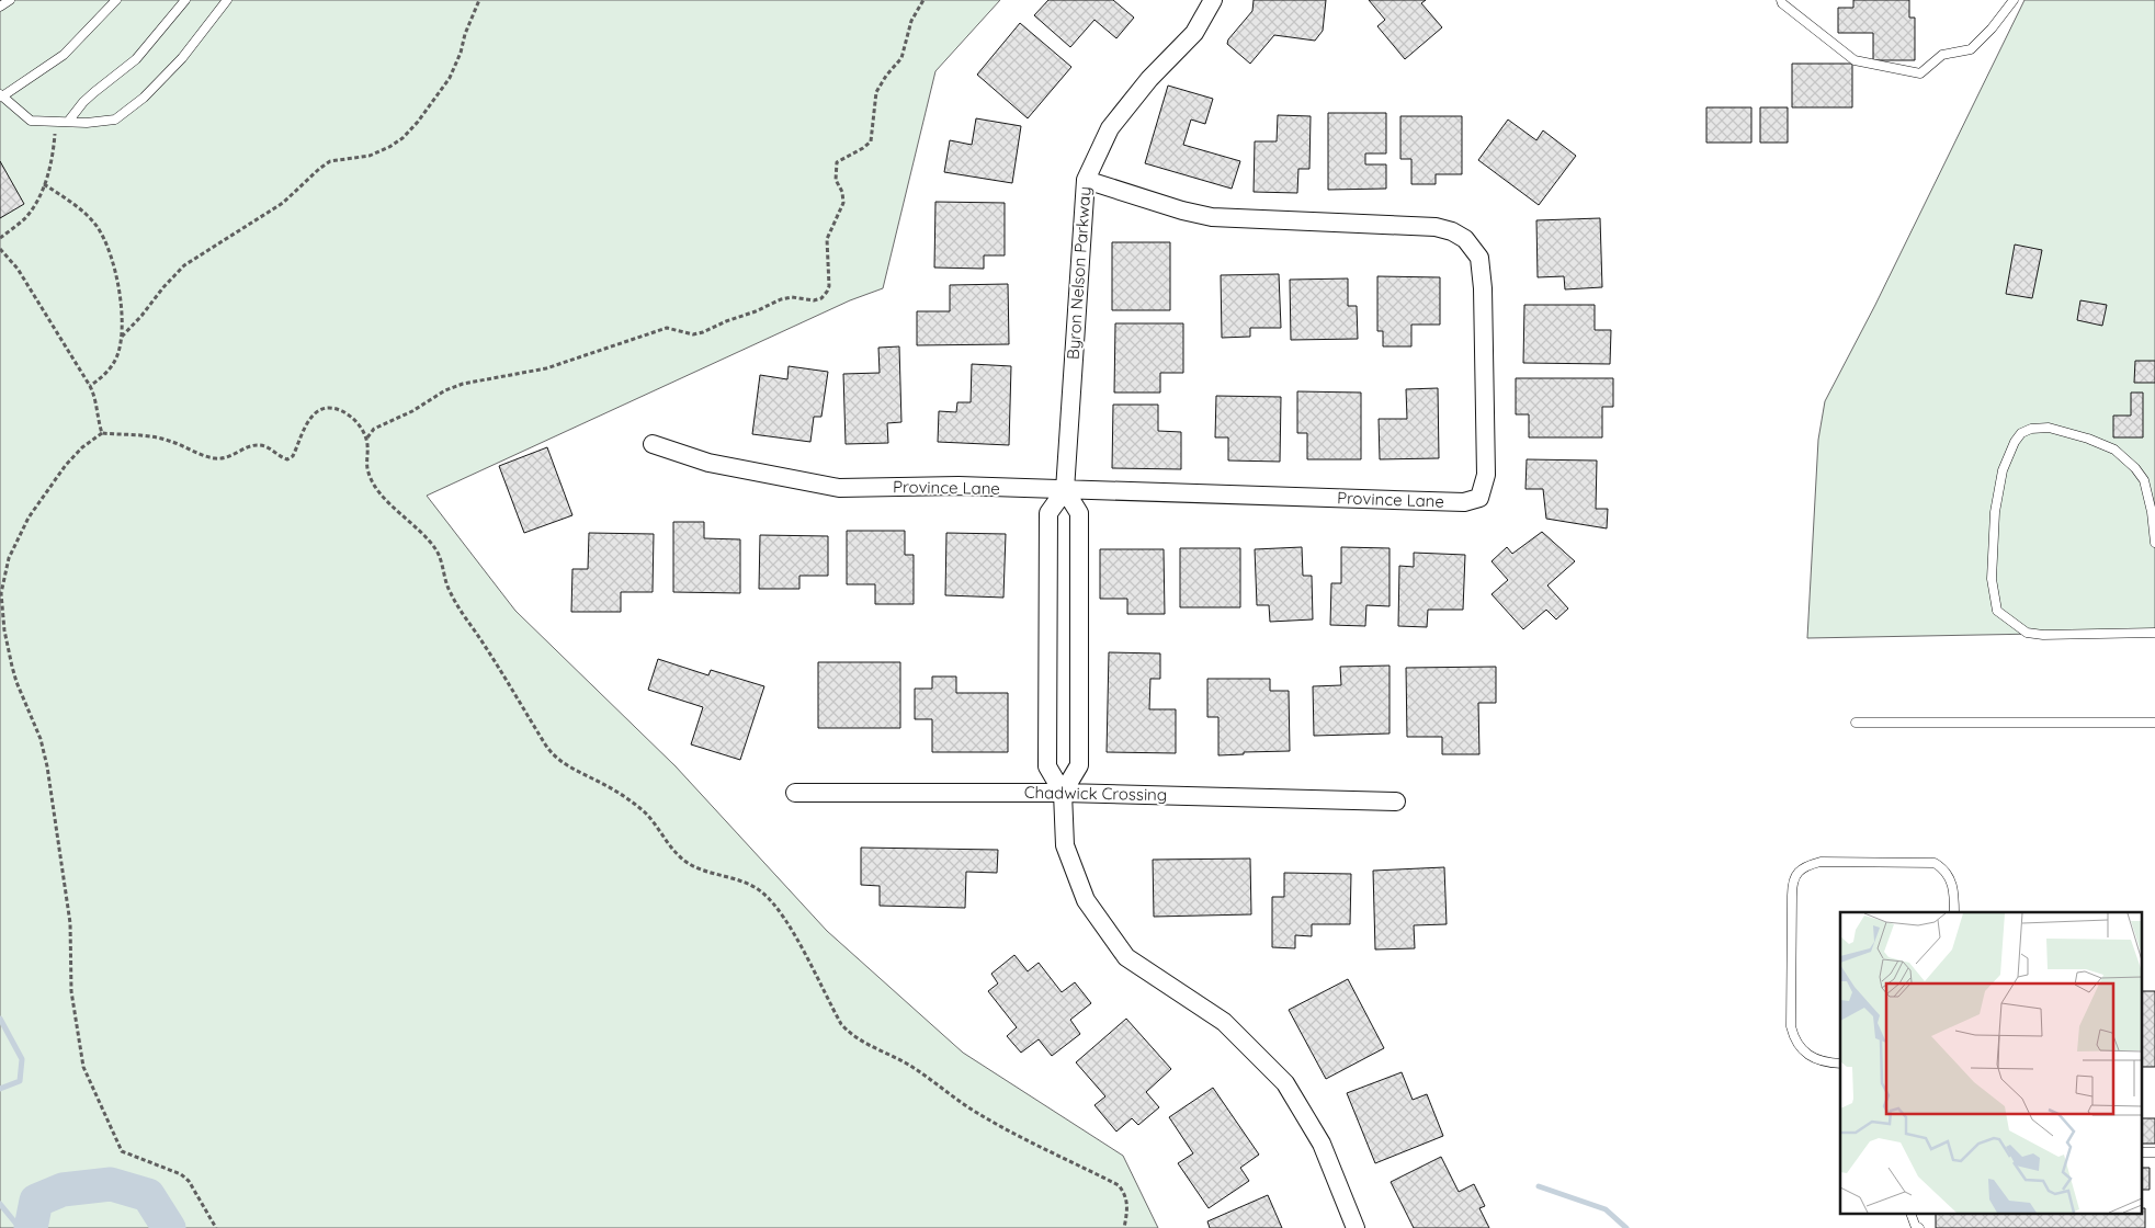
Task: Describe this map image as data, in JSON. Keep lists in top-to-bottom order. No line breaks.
{"streets":{"street":["Byron Nelson Parkway","Province Lane","Chadwick Crossing"]},"crossings":[["Byron Nelson Parkway","Province Lane"]]}
